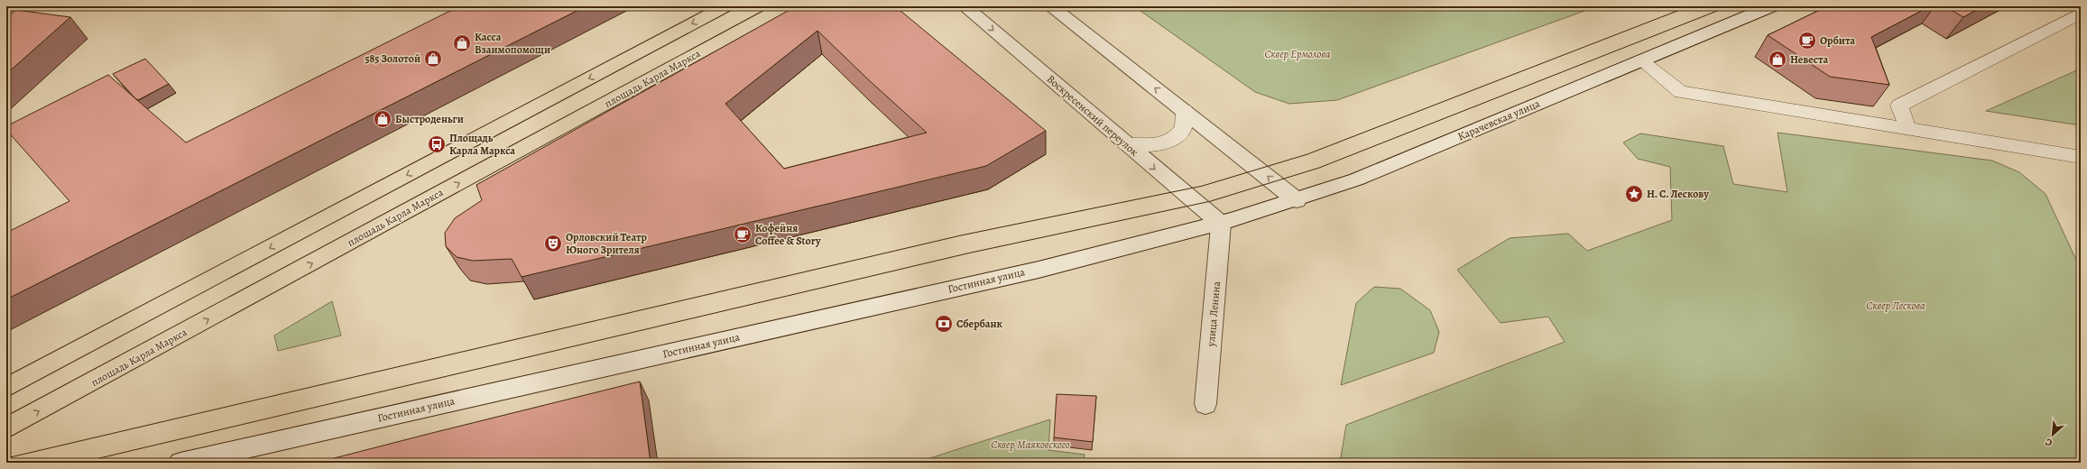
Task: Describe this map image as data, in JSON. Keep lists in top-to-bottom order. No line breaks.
{"streets":{"main road":["площадь Карла Маркса"],"street":["Воскресенский переулок","Карачевская улица","Гостинная улица","улица Ленина"]},"crossings":[["Воскресенский переулок","Карачевская улица"],["Воскресенский переулок","Гостинная улица"],["Воскресенский переулок","улица Ленина"],["Карачевская улица","Гостинная улица"],["Карачевская улица","улица Ленина"],["Гостинная улица","улица Ленина"]],"parks":["Сквер Ермолова","Сквер Лескова","Сквер Маяковского"],"places":{"cafe":["Орбита","Кофейня Coffee & Story"],"shop":["Касса Взаимопомощи","585 Золотой","Невеста","Быстроденьги"],"bus stop":["Площадь Карла Маркса"],"place":["Н. С. Лескову"],"theatre":["Орловский Театр Юного Зрителя"],"bank":["Сбербанк"]},"north":"bottom left"}
